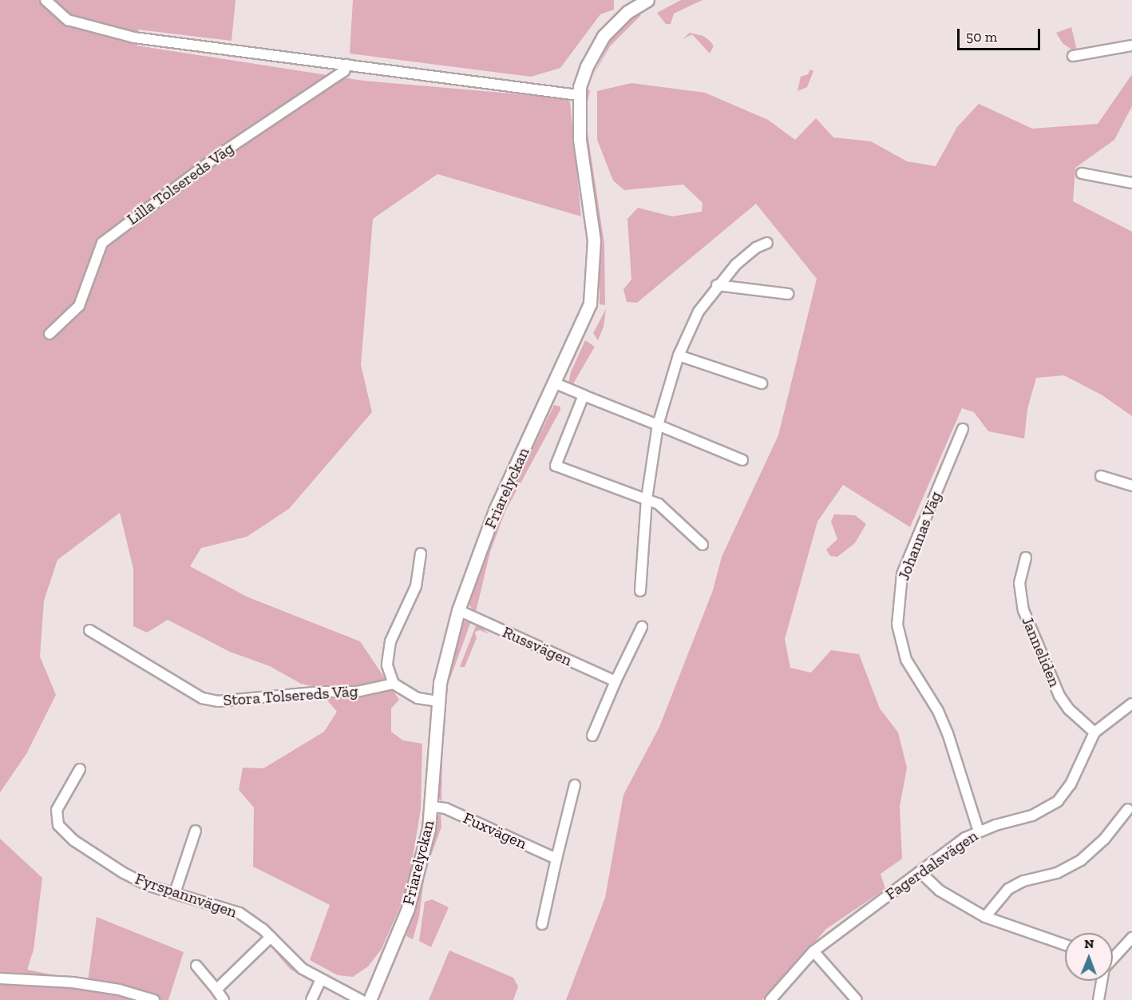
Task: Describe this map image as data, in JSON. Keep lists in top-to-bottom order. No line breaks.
{"streets":{"street":["Lilla Tolsereds Väg","Friarelyckan","Johannas Väg","Russvägen","Janneliden","Stora Tolsereds Väg","Fuxvägen","Fagerdalsvägen","Fyrspannvägen"]},"crossings":[["Friarelyckan","Russvägen"],["Friarelyckan","Fuxvägen"],["Johannas Väg","Fagerdalsvägen"],["Janneliden","Fagerdalsvägen"]],"scale_bar":"50 m","north":"top"}
